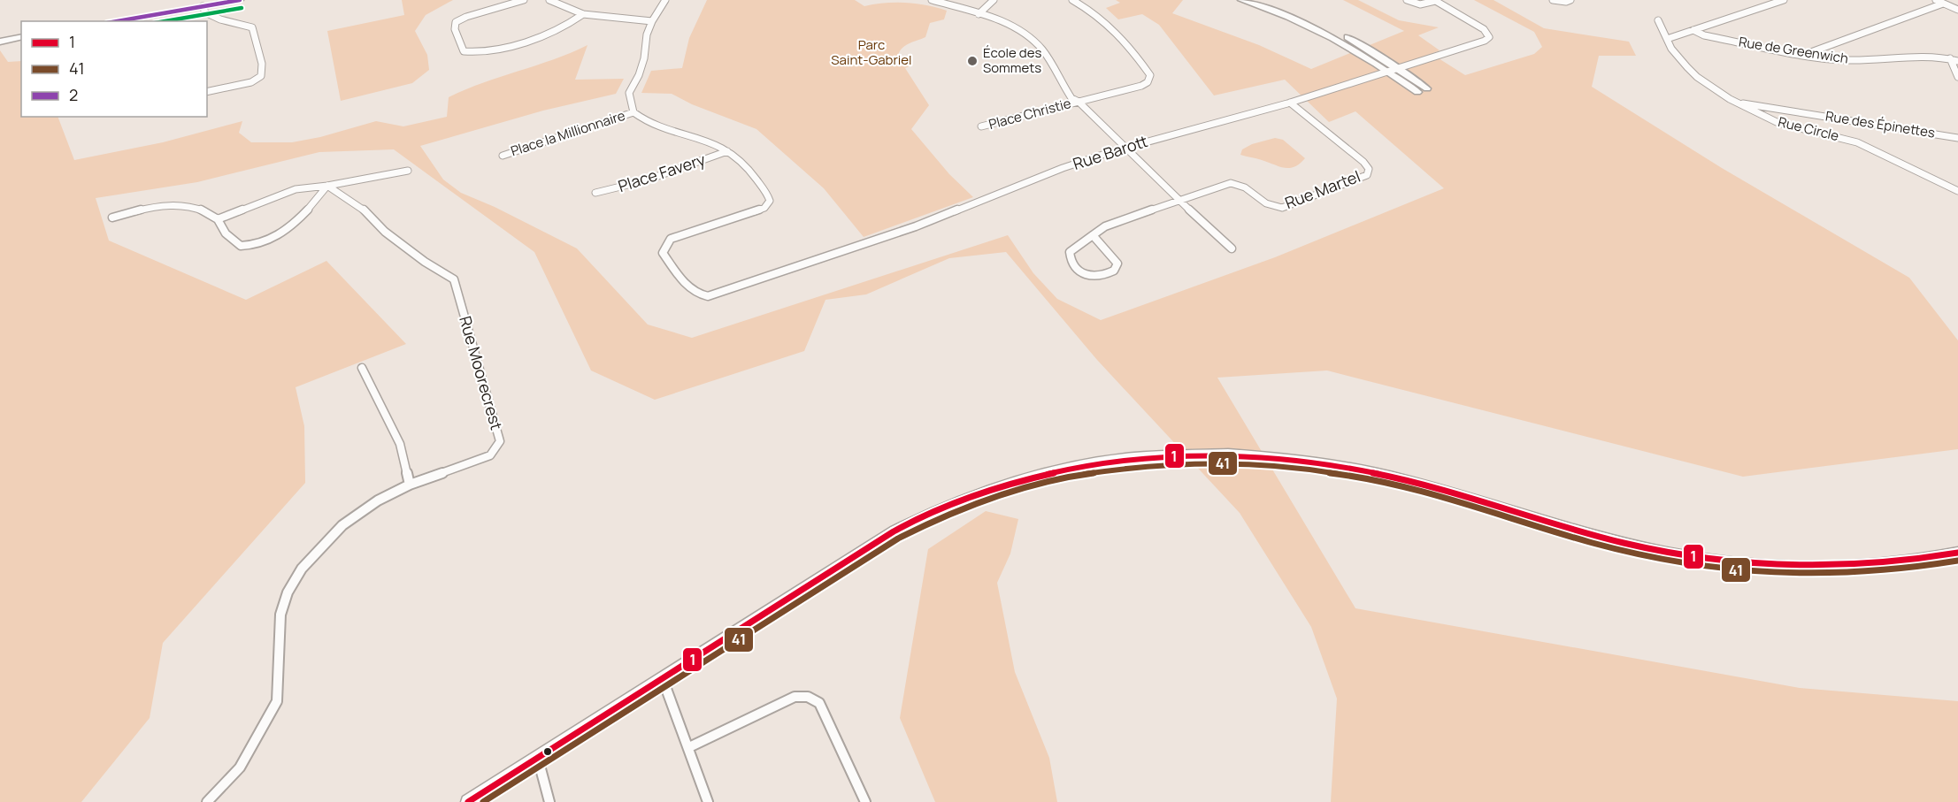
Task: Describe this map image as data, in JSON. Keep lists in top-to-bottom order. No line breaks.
{"streets":{"street":["Rue de Greenwich","Place Christie","Rue des Épinettes","Rue Circle","Place la Millionnaire","Rue Barott","Place Favery","Rue Martel","Rue Moorecrest"]},"crossings":[["Rue des Épinettes","Rue Circle"],["Rue Barott","Place Favery"],["Rue Barott","Rue Martel"]],"parks":["Parc Saint-Gabriel"],"places":["École des Sommets"],"lines":["transit line 2","transit line 1","transit line 41"],"legend":["1","41","2"]}
